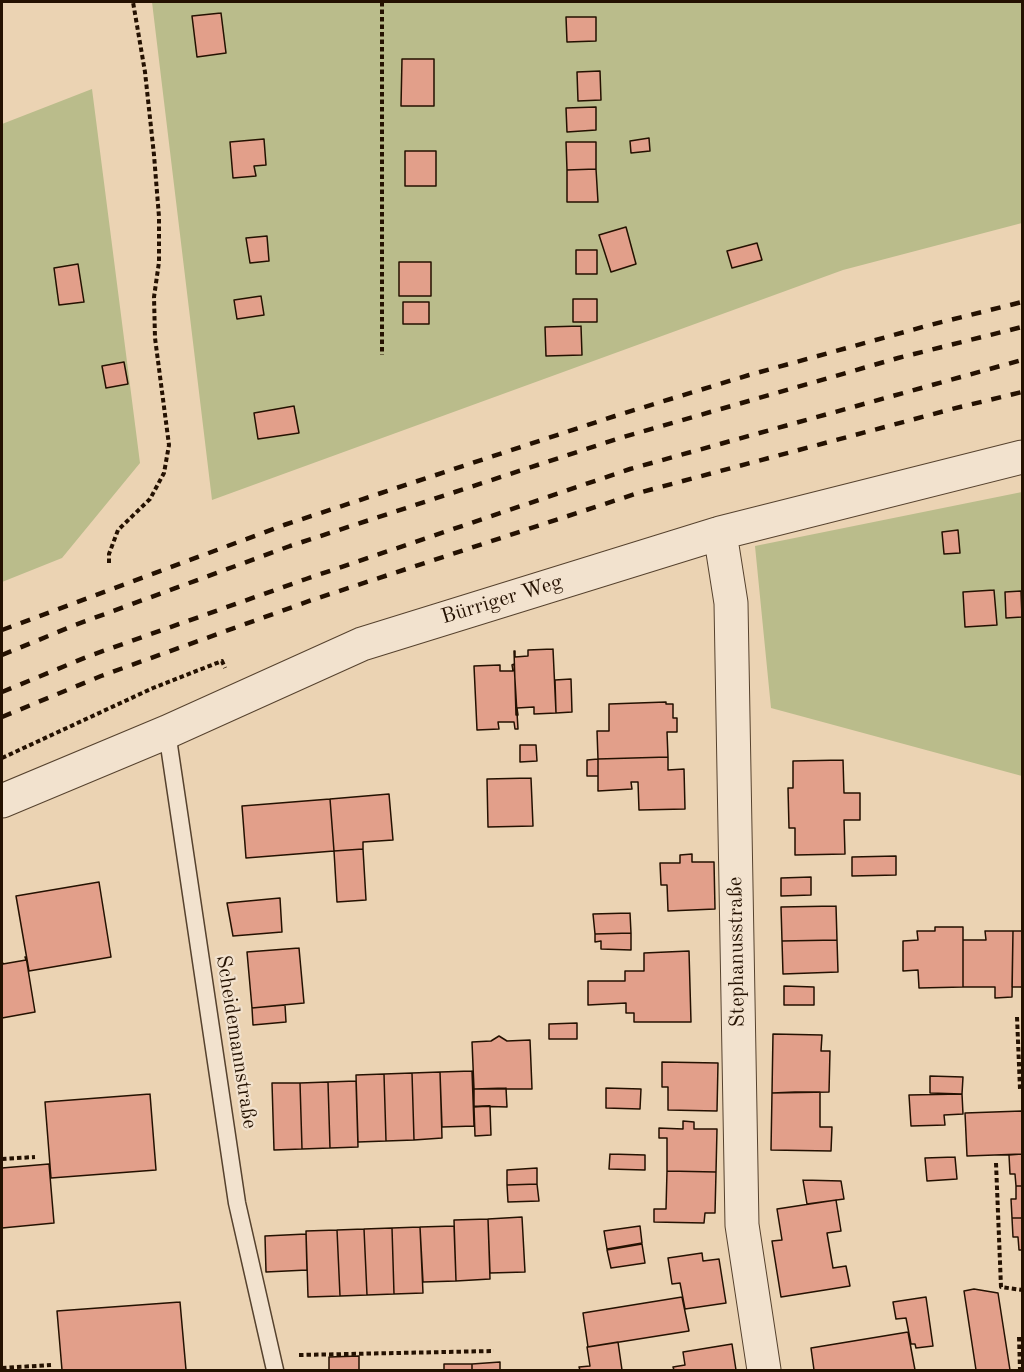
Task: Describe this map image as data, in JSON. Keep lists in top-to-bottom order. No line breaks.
{"streets":{"street":["Bürriger Weg","Stephanusstraße"],"lane":["Scheidemannstraße"]},"crossings":[["Bürriger Weg","Stephanusstraße"],["Bürriger Weg","Scheidemannstraße"]]}
